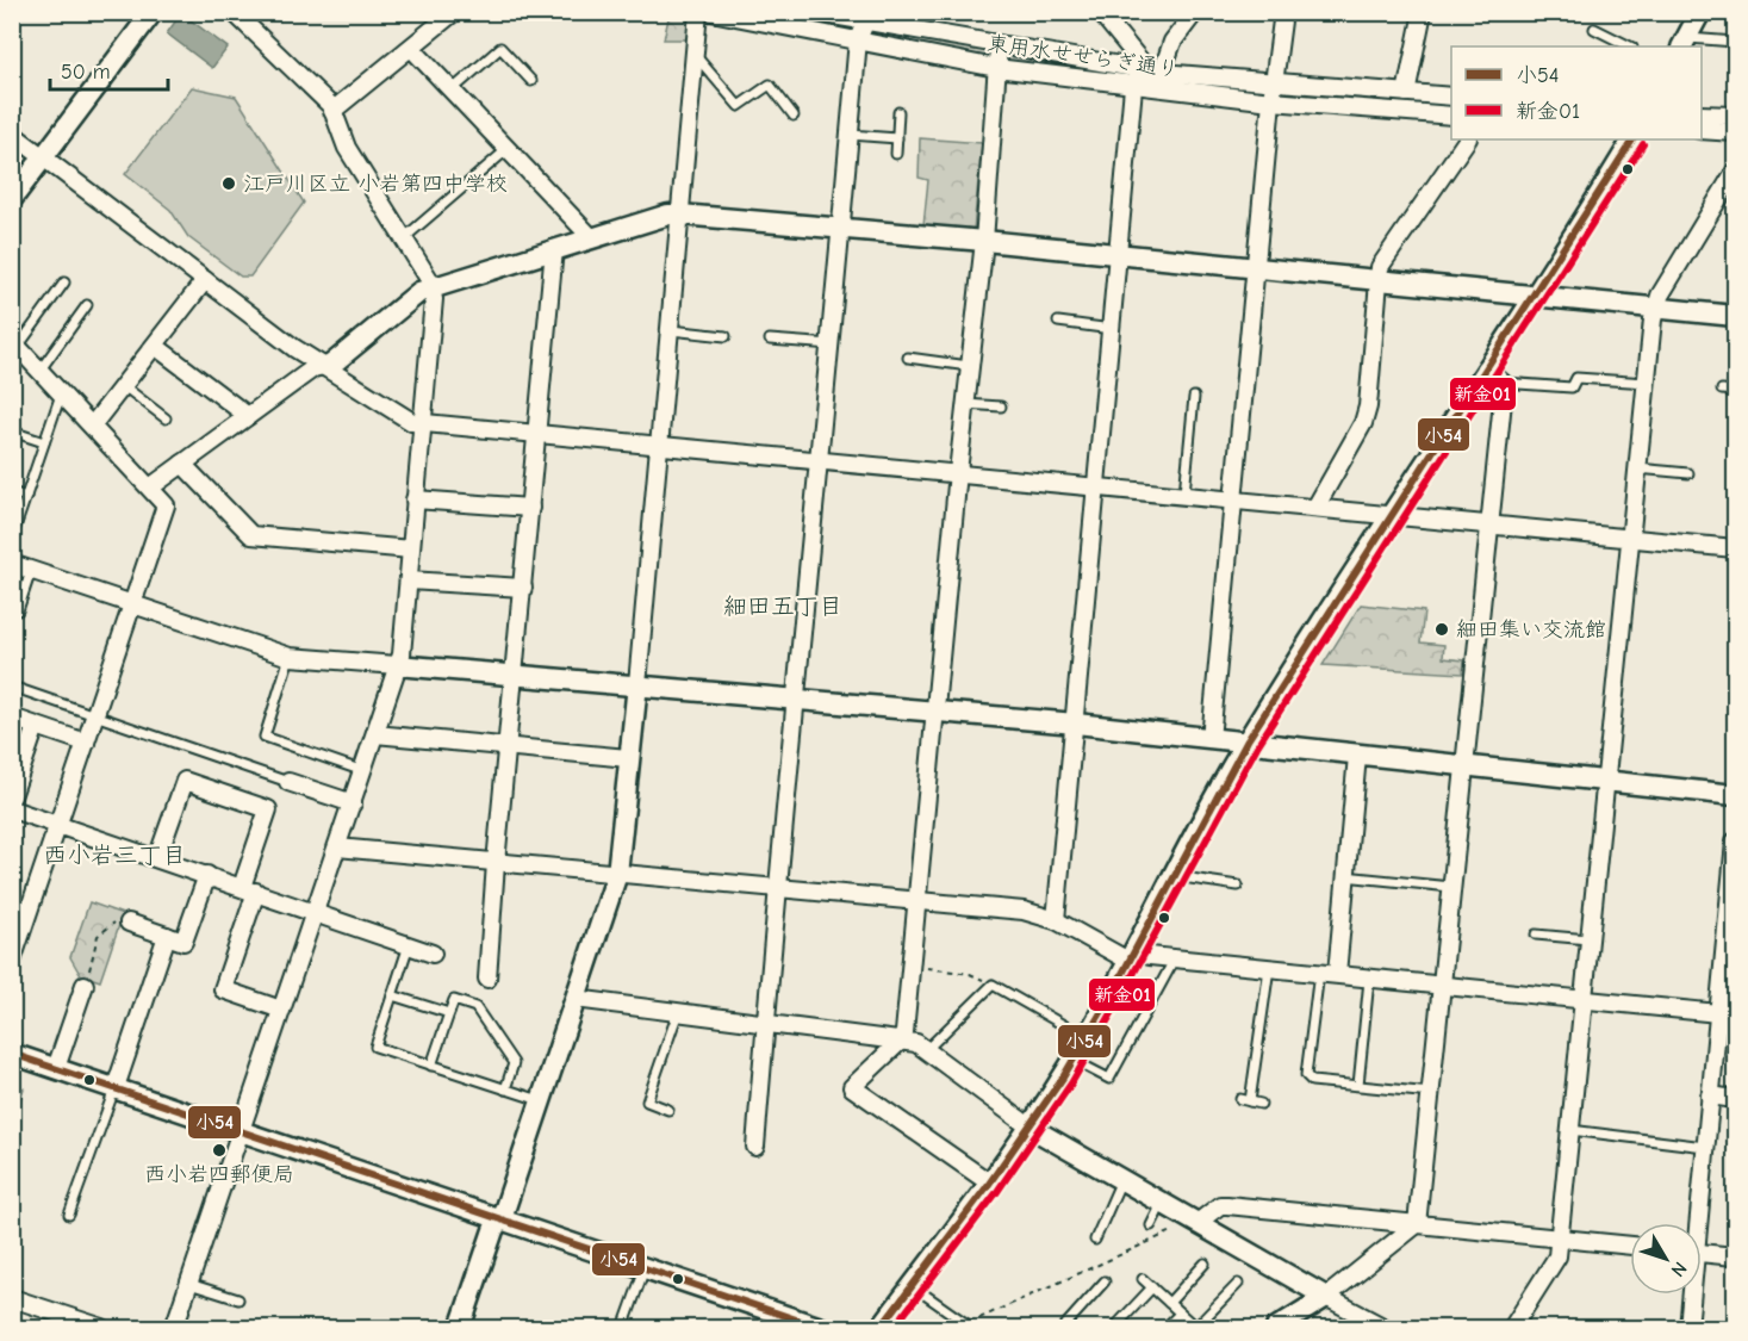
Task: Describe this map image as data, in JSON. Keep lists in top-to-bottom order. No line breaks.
{"streets":{"street":["東用水せせらぎ通り"]},"districts":["細田五丁目","西小岩三丁目"],"places":["江戸川区立 小岩第四中学校","細田集い交流館","西小岩四郵便局"],"lines":["transit line 小54","transit line 新金01"],"legend":["小54","新金01"],"scale_bar":"50 m","north":"bottom right"}
